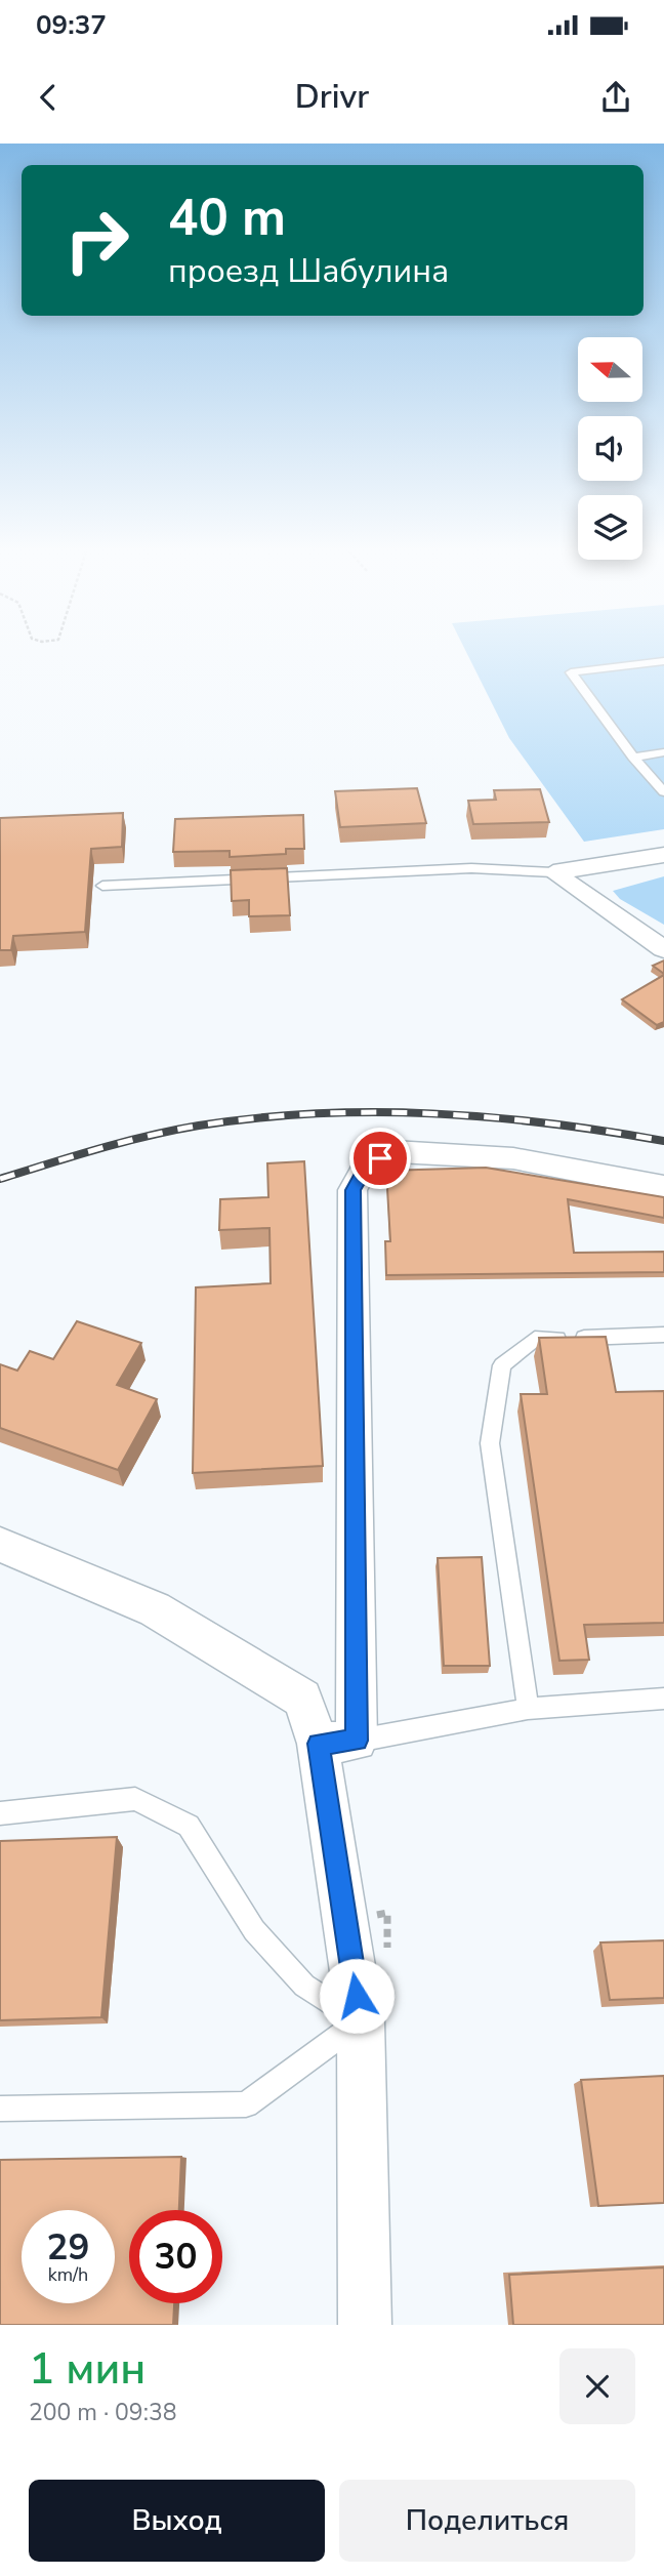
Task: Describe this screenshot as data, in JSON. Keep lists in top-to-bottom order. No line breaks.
{"north":"left","page":{"status":"09:37","header":"Drivr","turn":["40 m","проезд Шабулина"],"speed":"29 km/h","limit":"30","heading":["1 мин","200 m · 09:38"],"buttons":["Выход","Поделиться"]}}
